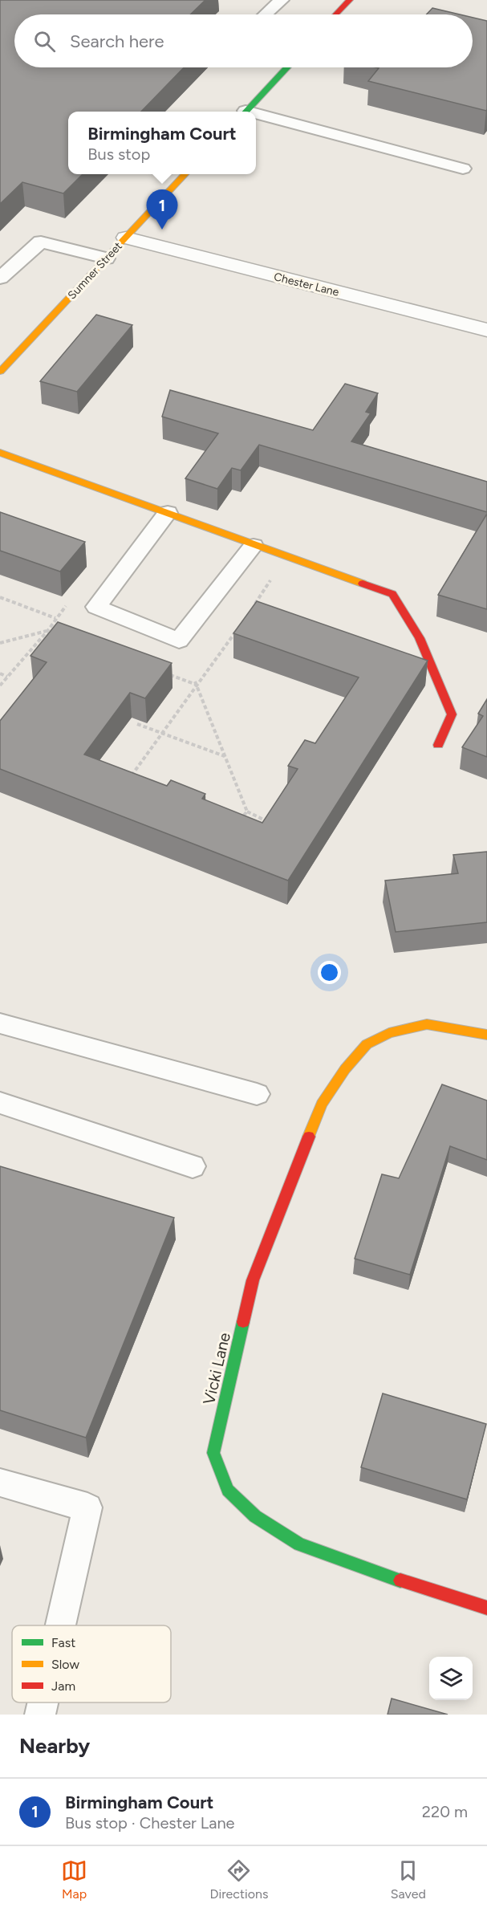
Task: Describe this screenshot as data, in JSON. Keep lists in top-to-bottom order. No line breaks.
{"streets":{"street":["Sumner Street","Chester Lane","Vicki Lane"]},"crossings":[["Sumner Street","Chester Lane"]],"legend":["Fast","Slow","Jam"],"page":{"search":"Search here","popup":["Birmingham Court","Bus stop"],"pins":"1","heading":"Nearby","list":[{"mark":"1","name":"Birmingham Court","note":"Bus stop · Chester Lane","value":"220 m"}],"nav":["Map","Directions","Saved"]}}
